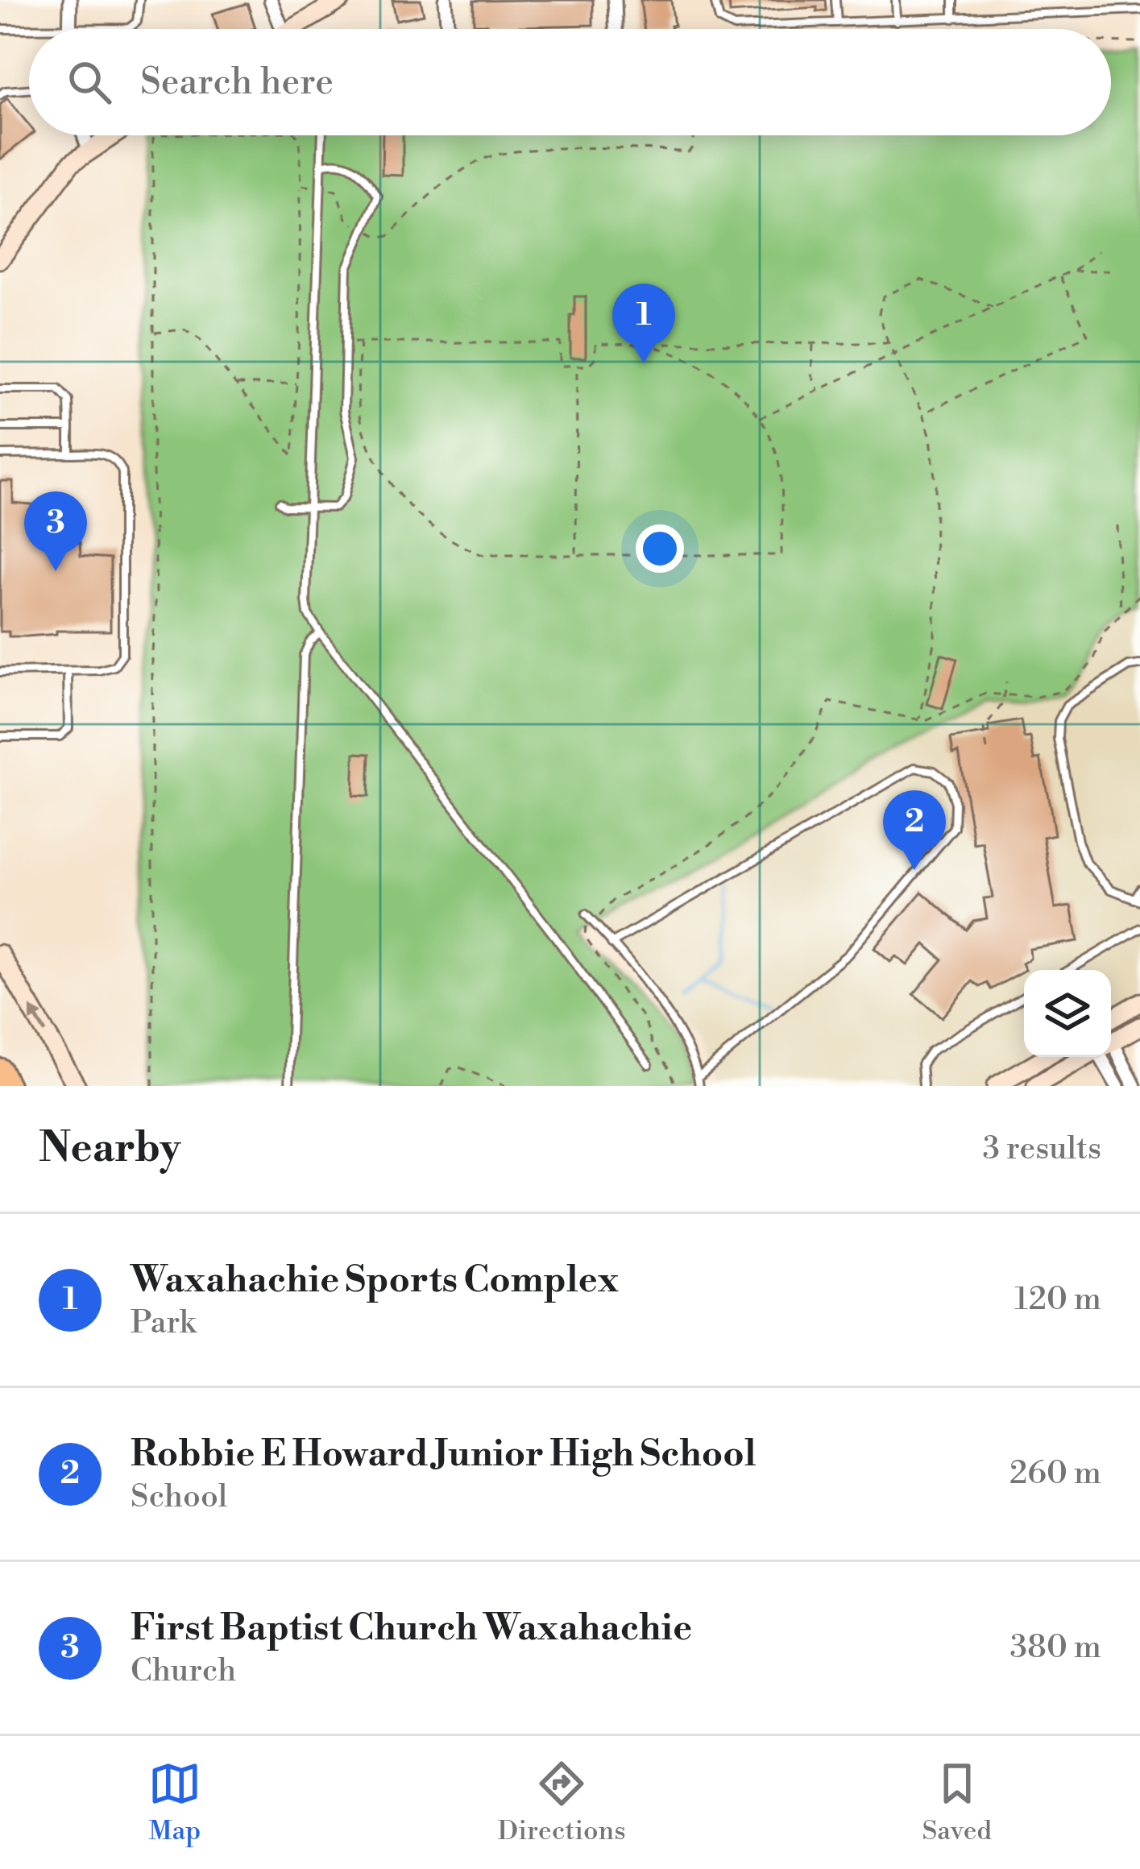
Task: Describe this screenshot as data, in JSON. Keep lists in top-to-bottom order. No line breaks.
{"page":{"search":"Search here","pins":["1","3","2"],"heading":["Nearby","3 results"],"list":[{"mark":"1","name":"Waxahachie Sports Complex","note":"Park","value":"120 m"},{"mark":"2","name":"Robbie E Howard Junior High School","note":"School","value":"260 m"},{"mark":"3","name":"First Baptist Church Waxahachie","note":"Church","value":"380 m"}],"nav":["Map","Directions","Saved"]}}
